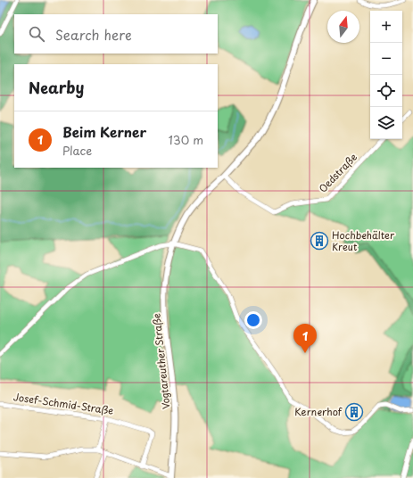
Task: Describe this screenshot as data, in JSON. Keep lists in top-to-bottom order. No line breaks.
{"streets":{"main road":["Vogtareuther Straße"],"street":["Oedstraße","Josef-Schmid-Straße"]},"crossings":[["Oedstraße","Vogtareuther Straße"]],"places":{"building":["Hochbehälter Kreut","Kernerhof"]},"north":"top","page":{"map_buttons":["+","−"],"search":"Search here","heading":"Nearby","list":[{"mark":"1","name":"Beim Kerner","note":"Place","value":"130 m"}],"pins":"1"}}
